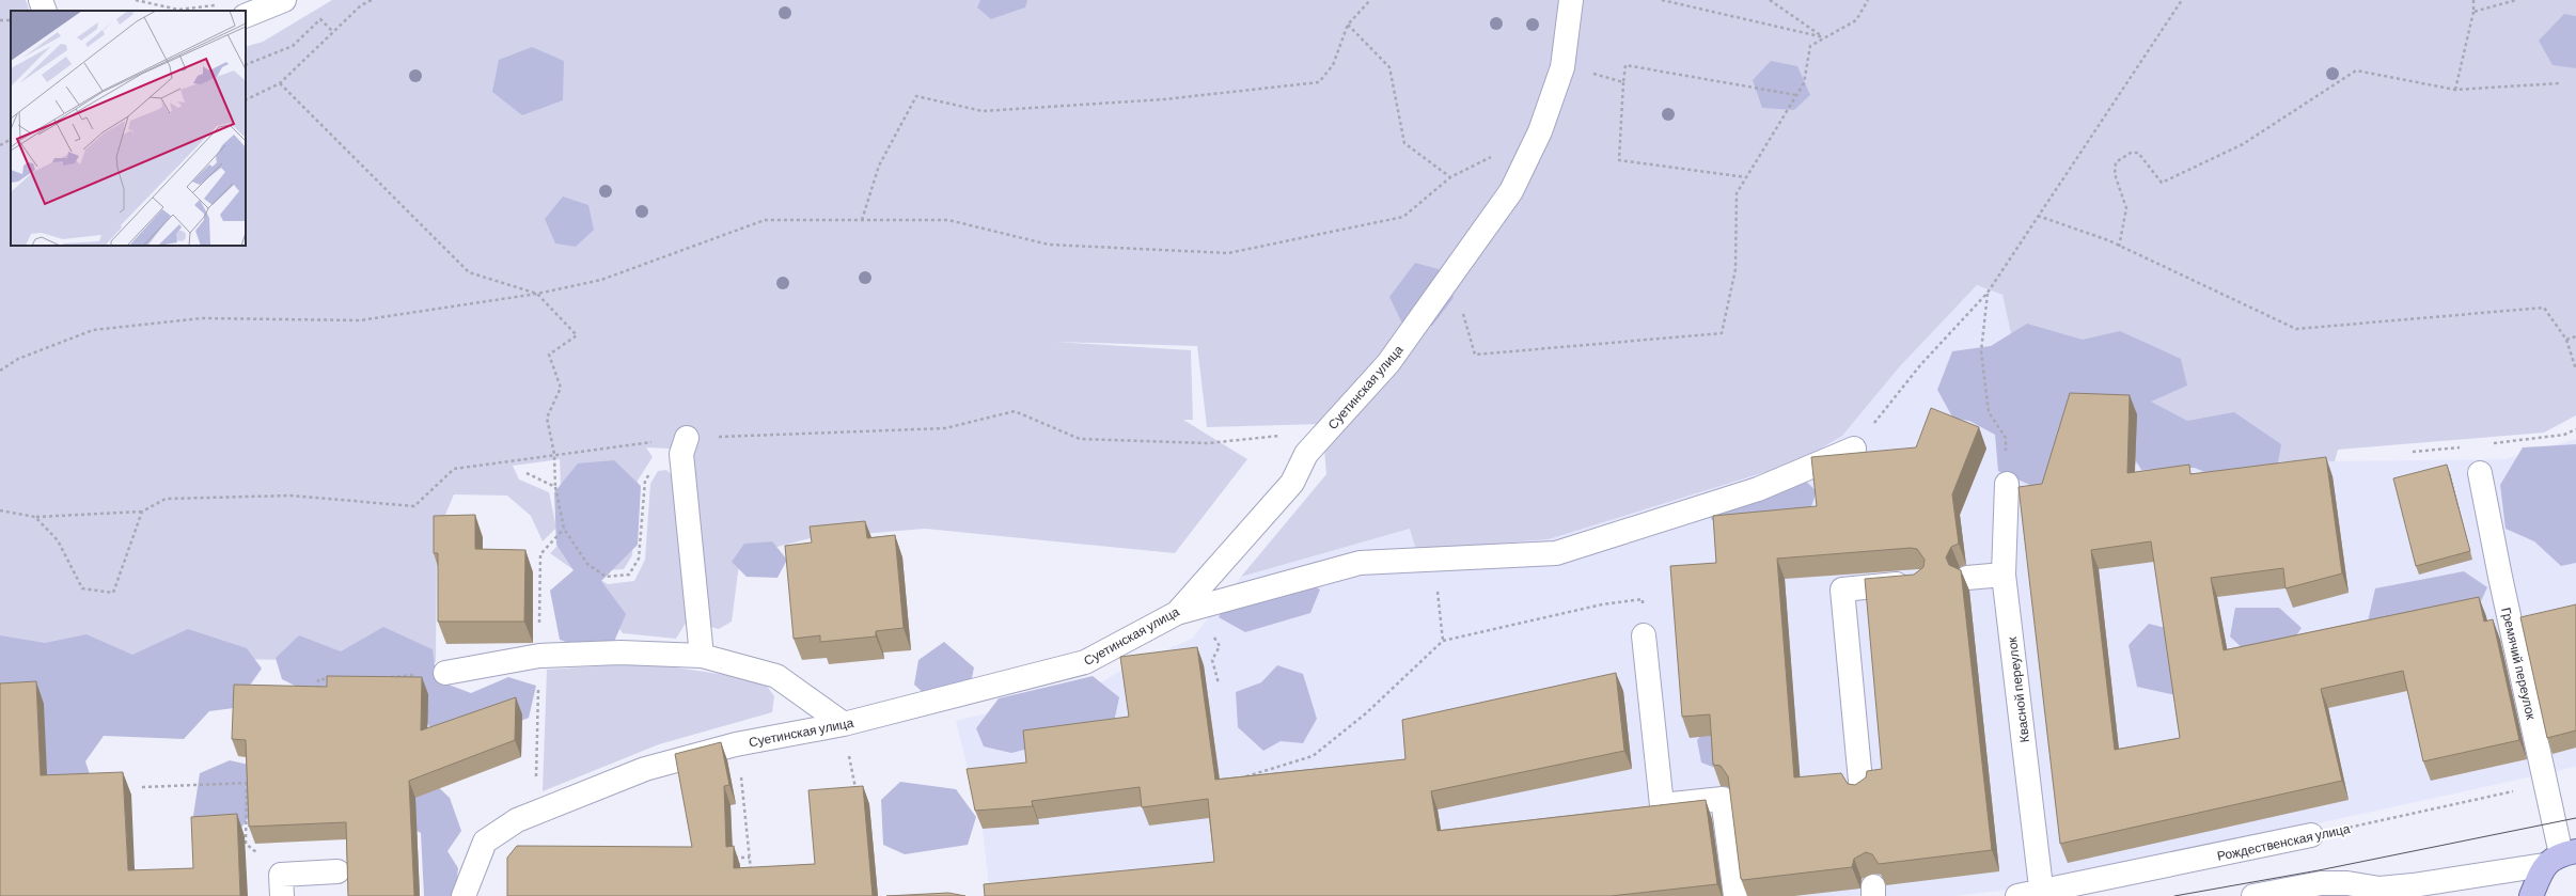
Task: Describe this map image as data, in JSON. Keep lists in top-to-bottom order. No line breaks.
{"streets":{"street":["Суетинская улица","Гремячий переулок","Квасной переулок","Рождественская улица"]},"crossings":[["Гремячий переулок","Рождественская улица"],["Квасной переулок","Рождественская улица"]]}
